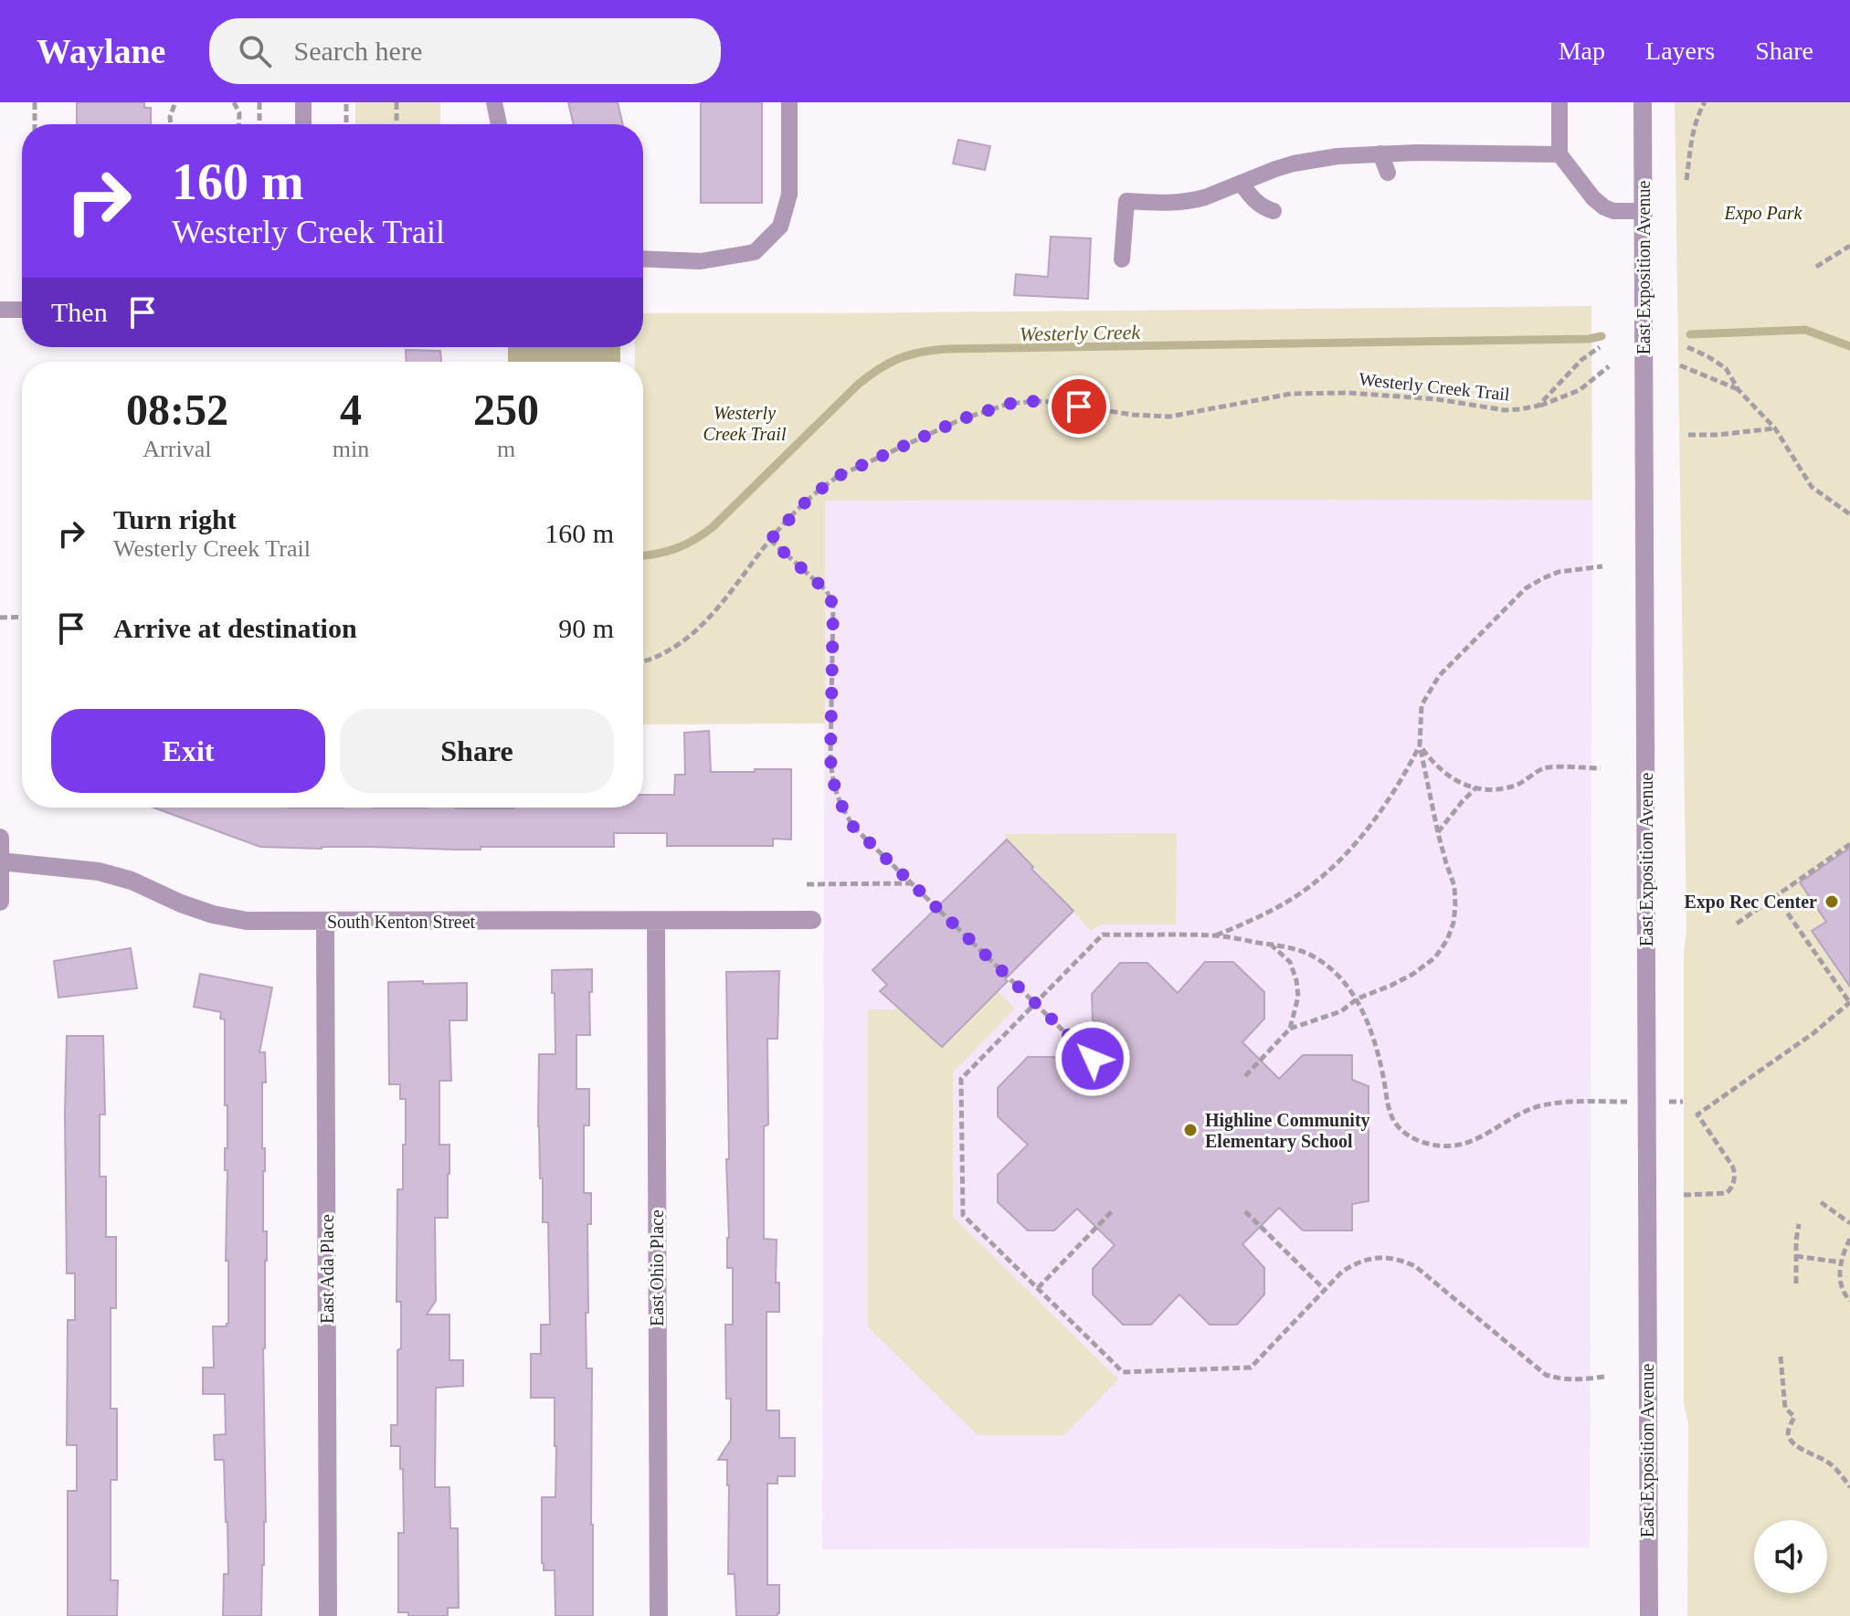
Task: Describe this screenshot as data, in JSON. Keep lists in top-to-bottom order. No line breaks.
{"streets":{"street":["East Exposition Avenue","South Kenton Street","East Ohio Place","East Ada Place"],"path":["Westerly Creek Trail"]},"crossings":[["South Kenton Street","East Ohio Place"],["South Kenton Street","East Ada Place"]],"water":["Westerly Creek"],"parks":["Expo Park","Westerly Creek Trail"],"places":["Expo Rec Center","Highline Community Elementary School"],"page":{"header":"Waylane","search":"Search here","nav":["Map","Layers","Share"],"turn":["160 m","Westerly Creek Trail"],"then":"Then","eta":["08:52","Arrival","4","min","250","m"],"list":[{"name":"Turn right","note":"Westerly Creek Trail","value":"160 m"},{"name":"Arrive at destination","value":"90 m"}],"buttons":["Exit","Share"]}}
